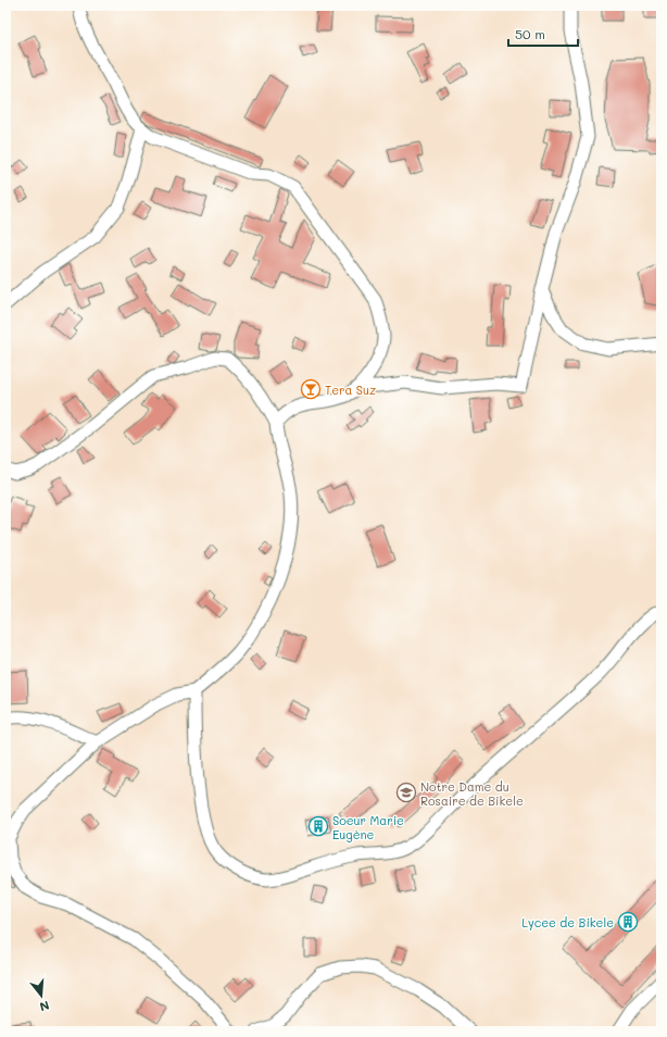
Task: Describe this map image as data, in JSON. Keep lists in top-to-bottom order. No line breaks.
{"places":{"bar":["Tera Suz"],"school or university":["Notre Dame du Rosaire de Bikele"],"building":["Soeur Marie Eugène","Lycee de Bikele"]},"scale_bar":"50 m","north":"bottom"}
